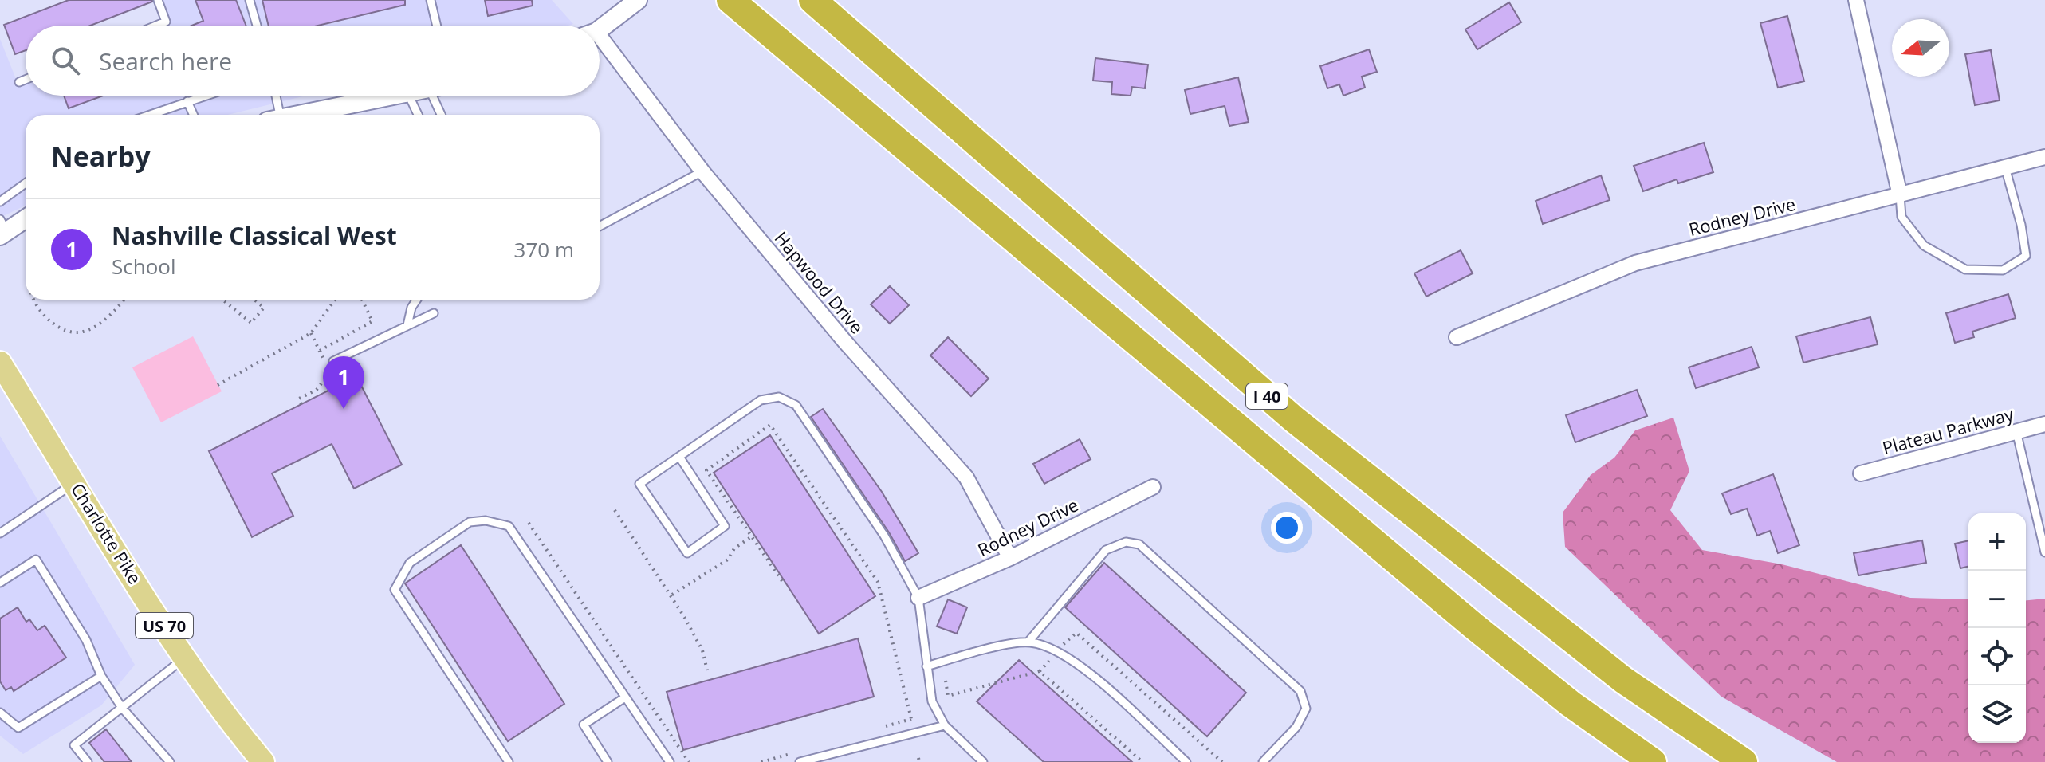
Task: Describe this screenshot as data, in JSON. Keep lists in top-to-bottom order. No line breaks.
{"streets":{"highway":["I 40"],"main road":["Charlotte Pike","US 70"],"street":["Rodney Drive","Hapwood Drive","Plateau Parkway"]},"crossings":[["Rodney Drive","Hapwood Drive"]],"north":"left","page":{"search":"Search here","heading":"Nearby","list":[{"mark":"1","name":"Nashville Classical West","note":"School","value":"370 m"}],"pins":"1","map_buttons":["+","−"]}}
